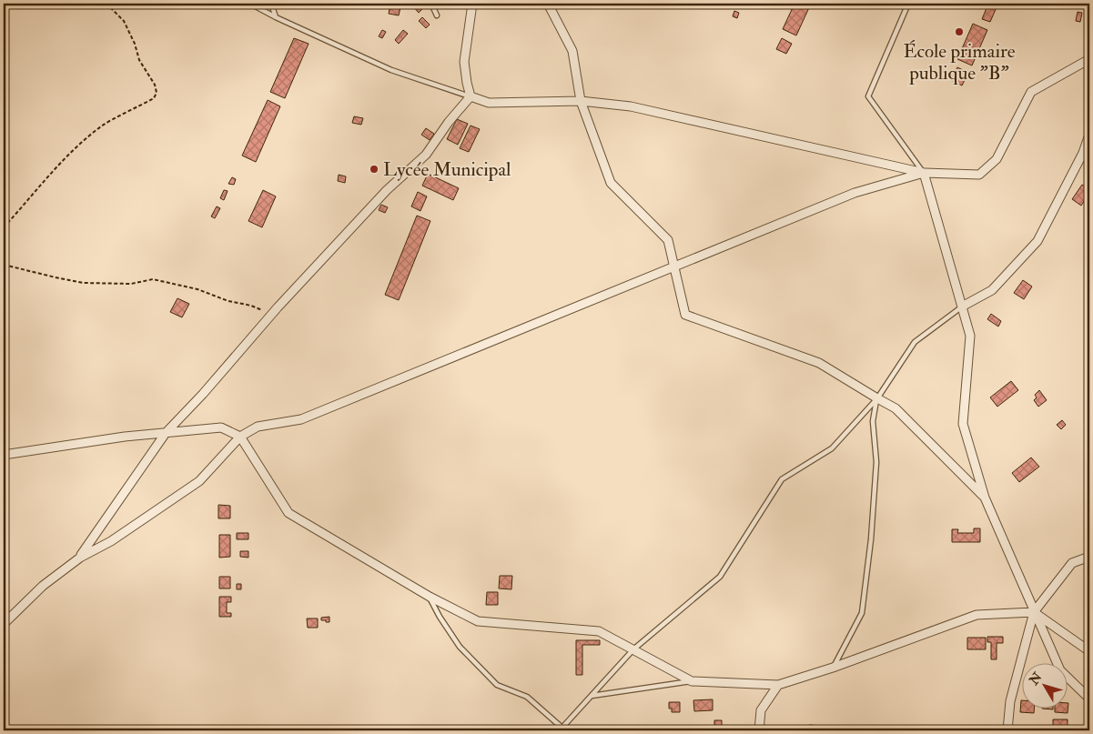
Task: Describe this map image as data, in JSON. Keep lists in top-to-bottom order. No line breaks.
{"places":["École primaire publique \"B\"","Lycée Municipal"],"north":"top left"}
